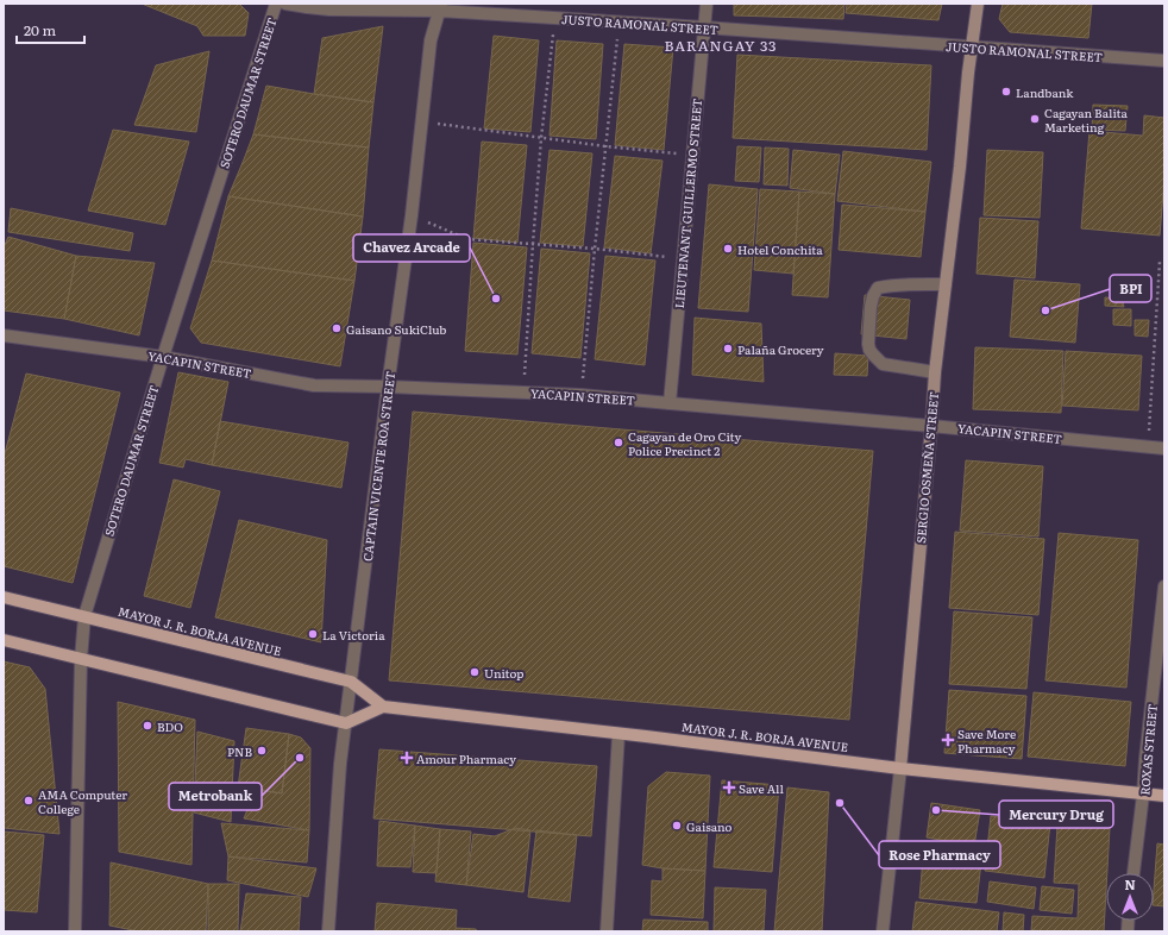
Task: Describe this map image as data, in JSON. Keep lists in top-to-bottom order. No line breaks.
{"streets":{"main road":["SERGIO OSMEÑA STREET","MAYOR J. R. BORJA AVENUE"],"street":["JUSTO RAMONAL STREET","SOTERO DAUMAR STREET","LIEUTENANT GUILLERMO STREET","YACAPIN STREET","CAPTAIN VICENTE ROA STREET","ROXAS STREET"]},"crossings":[["JUSTO RAMONAL STREET","LIEUTENANT GUILLERMO STREET"],["JUSTO RAMONAL STREET","CAPTAIN VICENTE ROA STREET"],["JUSTO RAMONAL STREET","SERGIO OSMEÑA STREET"],["SOTERO DAUMAR STREET","YACAPIN STREET"],["SOTERO DAUMAR STREET","MAYOR J. R. BORJA AVENUE"],["LIEUTENANT GUILLERMO STREET","YACAPIN STREET"],["YACAPIN STREET","CAPTAIN VICENTE ROA STREET"],["YACAPIN STREET","SERGIO OSMEÑA STREET"],["CAPTAIN VICENTE ROA STREET","MAYOR J. R. BORJA AVENUE"],["SERGIO OSMEÑA STREET","MAYOR J. R. BORJA AVENUE"],["MAYOR J. R. BORJA AVENUE","ROXAS STREET"]],"districts":["BARANGAY 33"],"places":{"other":["Landbank","Cagayan Balita Marketing","Hotel Conchita","Chavez Arcade","BPI","Gaisano SukiClub","Palaña Grocery","Cagayan de Oro City Police Precinct 2","La Victoria","Unitop","BDO","PNB","Metrobank","AMA Computer College","Rose Pharmacy","Mercury Drug","Gaisano"],"health":["Save More Pharmacy","Amour Pharmacy","Save All"]},"scale_bar":"20 m","north":"top"}
